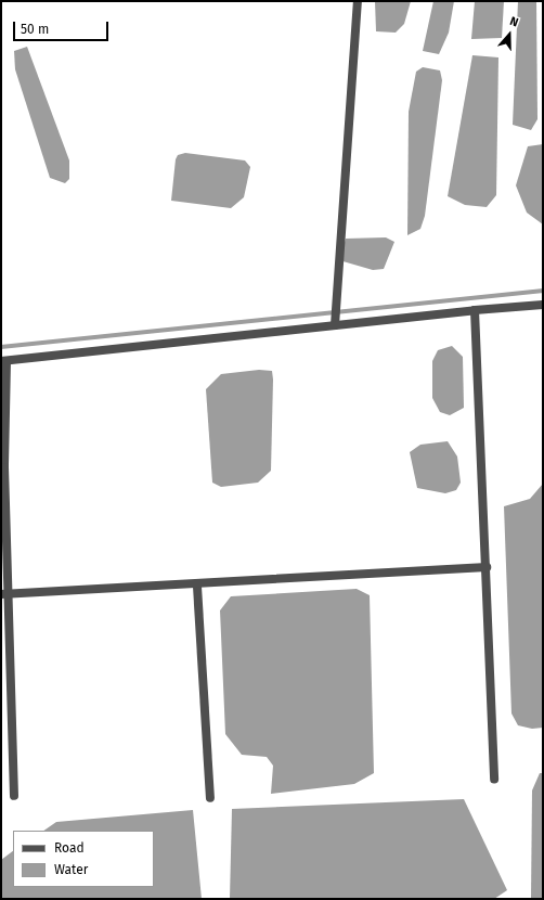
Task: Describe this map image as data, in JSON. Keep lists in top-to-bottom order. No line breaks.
{"legend":["Road","Water"],"scale_bar":"50 m","north":"top"}
